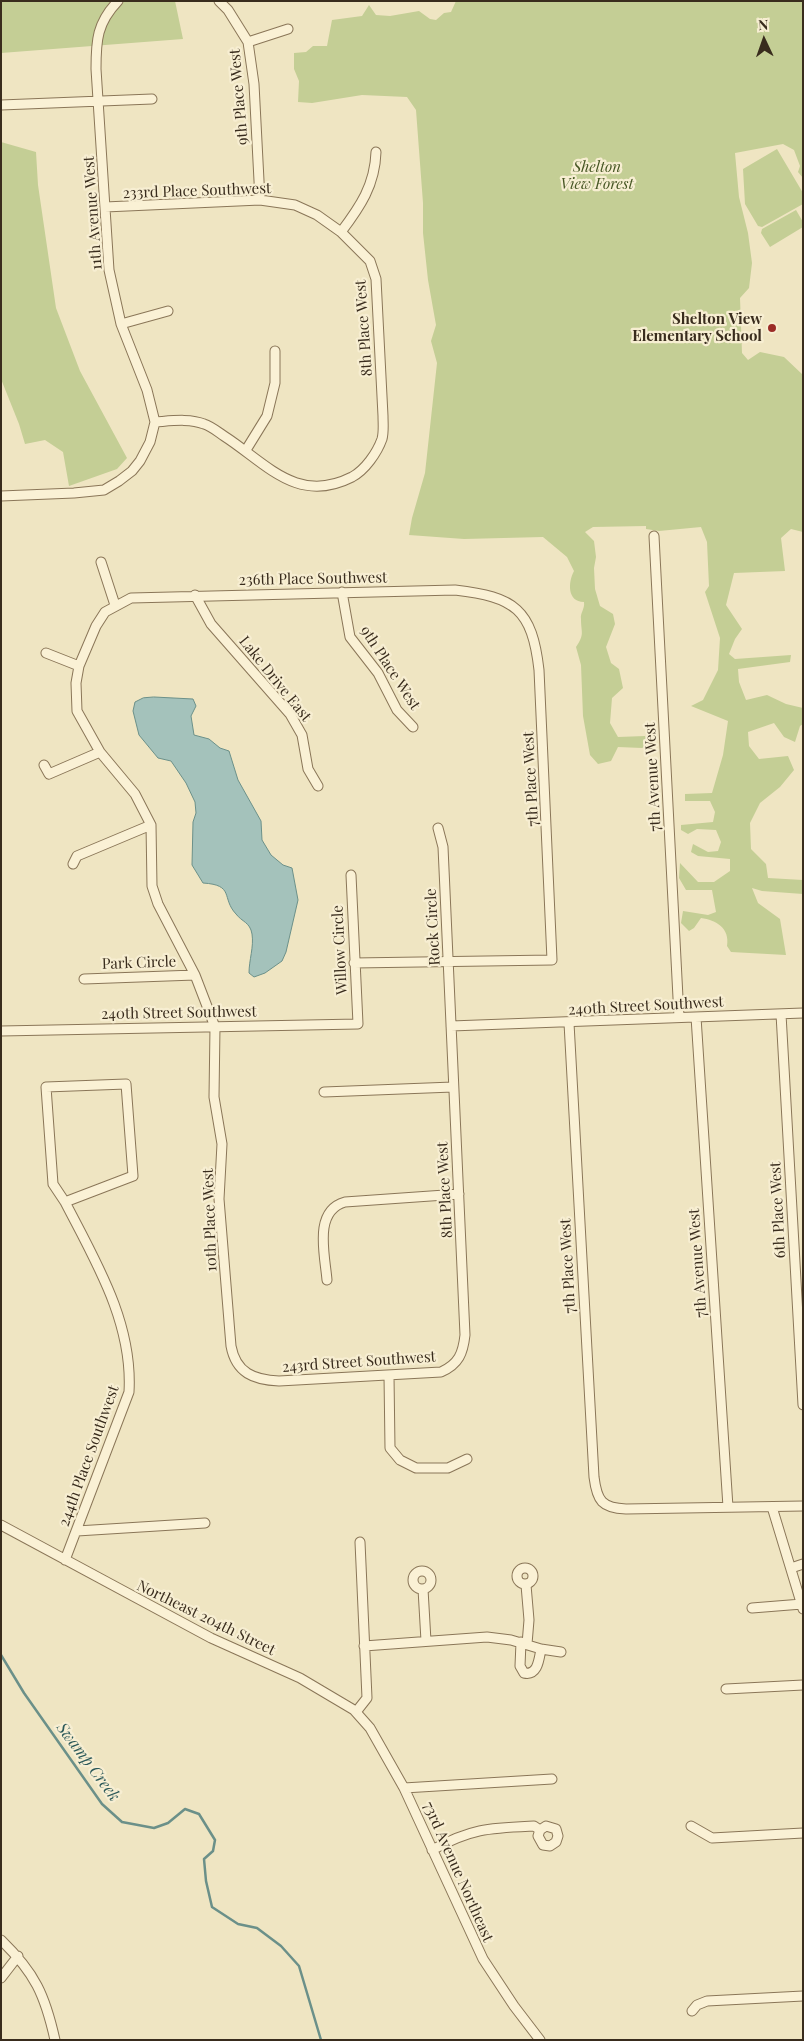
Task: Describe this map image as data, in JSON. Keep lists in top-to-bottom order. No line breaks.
{"streets":{"street":["9th Place West","233rd Place Southwest","11th Avenue West","8th Place West","236th Place Southwest","Lake Drive East","7th Avenue West","7th Place West","Rock Circle","Willow Circle","Park Circle","240th Street Southwest","6th Place West","10th Place West","243rd Street Southwest","244th Place Southwest","Northeast 204th Street","73rd Avenue Northeast"]},"crossings":[["9th Place West","233rd Place Southwest"],["9th Place West","236th Place Southwest"],["233rd Place Southwest","11th Avenue West"],["233rd Place Southwest","8th Place West"],["8th Place West","Rock Circle"],["8th Place West","240th Street Southwest"],["8th Place West","243rd Street Southwest"],["236th Place Southwest","Lake Drive East"],["236th Place Southwest","7th Place West"],["7th Avenue West","7th Place West"],["7th Avenue West","240th Street Southwest"],["7th Place West","Rock Circle"],["7th Place West","240th Street Southwest"],["Rock Circle","240th Street Southwest"],["Willow Circle","240th Street Southwest"],["240th Street Southwest","6th Place West"],["240th Street Southwest","10th Place West"],["10th Place West","243rd Street Southwest"],["244th Place Southwest","Northeast 204th Street"],["Northeast 204th Street","73rd Avenue Northeast"]],"water":["Swamp Creek"],"parks":["Shelton View Forest"],"places":["Shelton View Elementary School"],"north":"top"}
